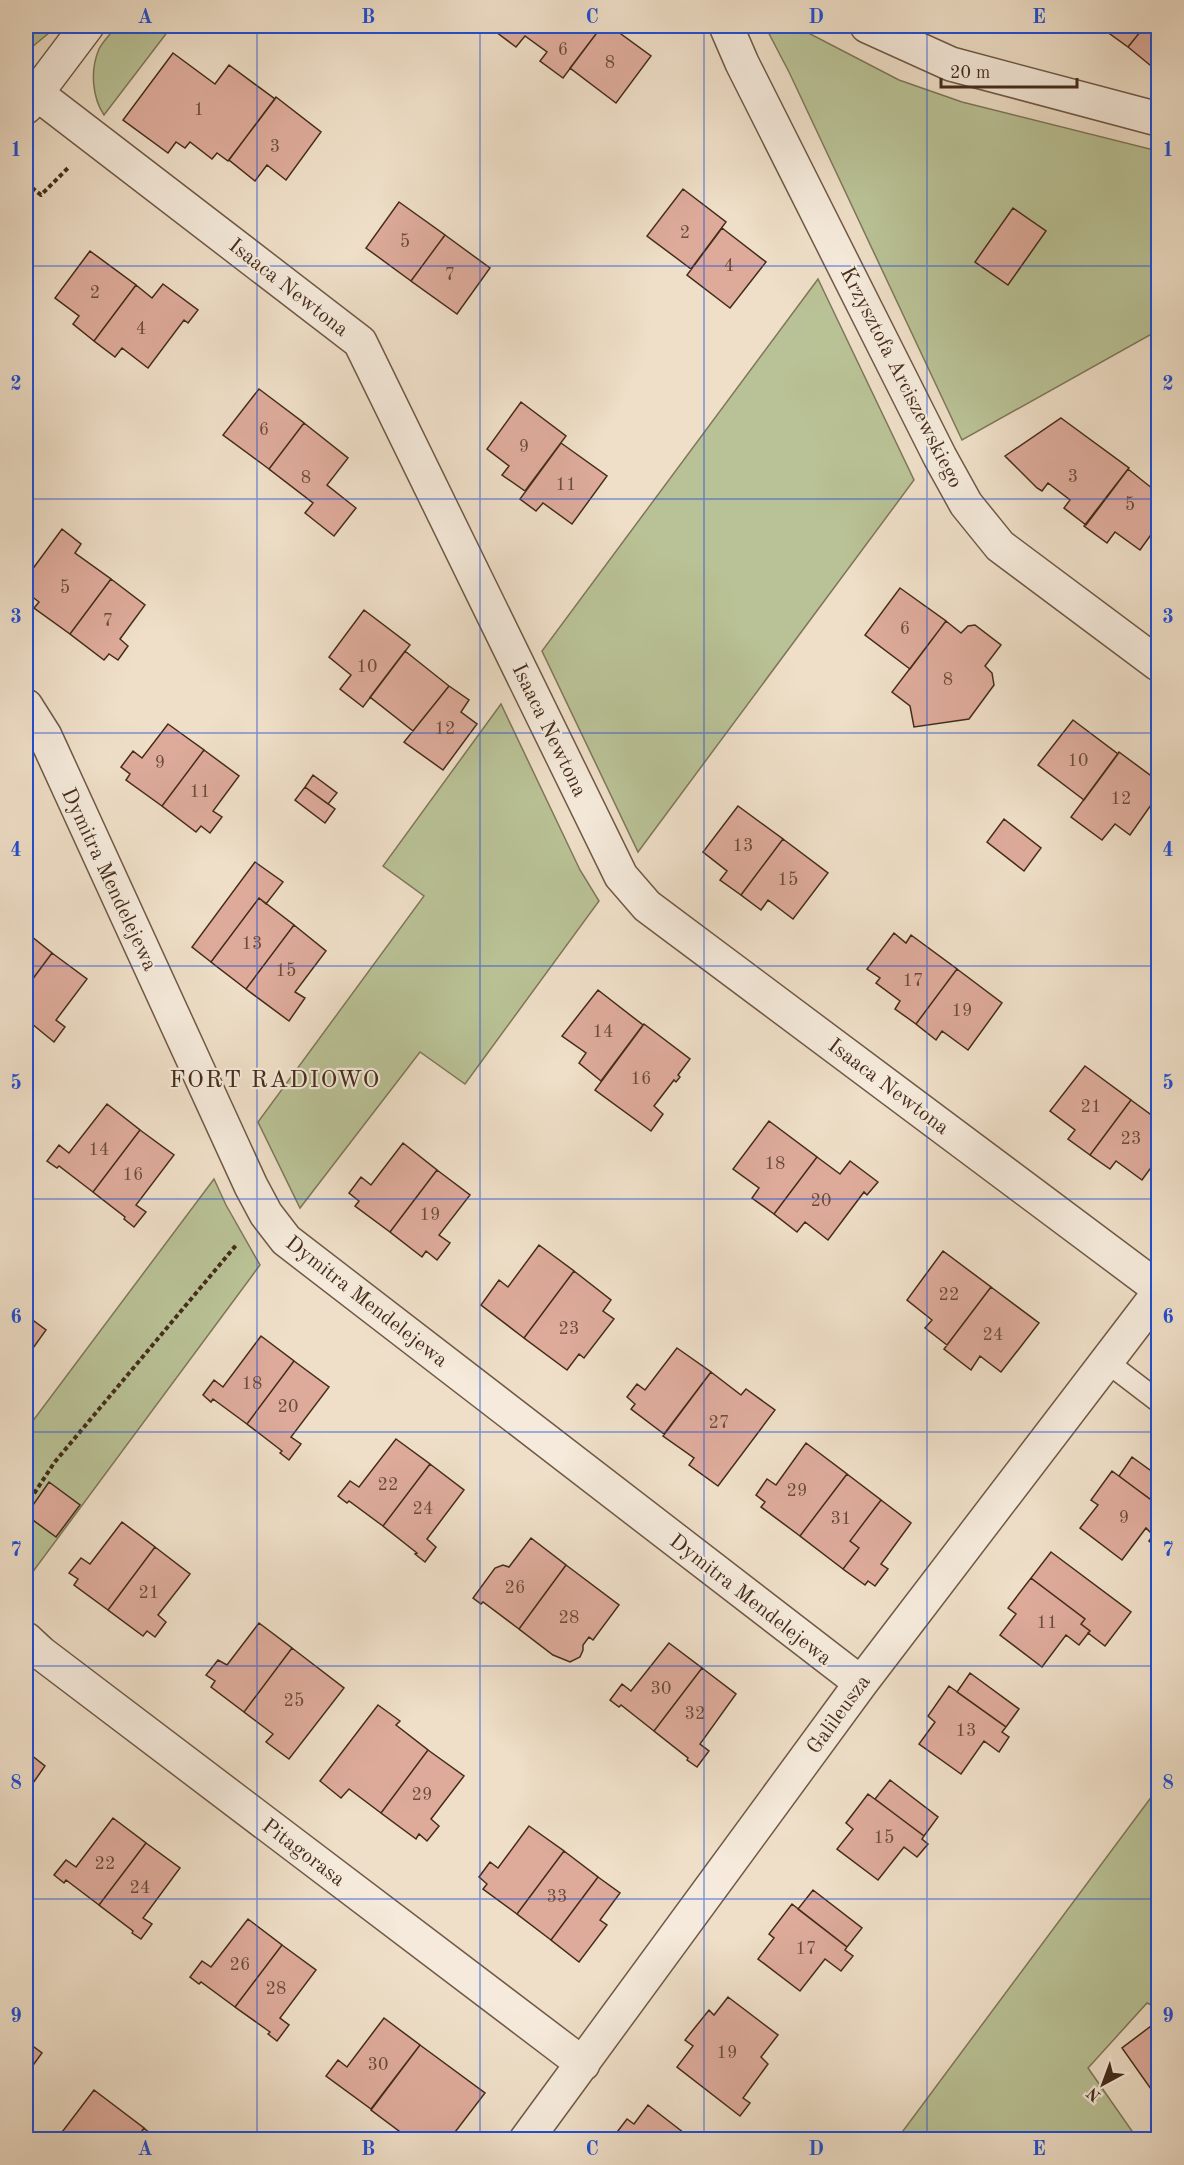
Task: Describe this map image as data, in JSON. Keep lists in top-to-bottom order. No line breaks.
{"streets":{"street":["Isaaca Newtona","Krzysztofa Arciszewskiego","Dymitra Mendelejewa","Galileusza","Pitagorasa"]},"crossings":[["Dymitra Mendelejewa","Galileusza"],["Galileusza","Pitagorasa"]],"districts":["FORT RADIOWO"],"house_numbers":["6","8","1","3","2","5","4","7","2","4","6","9","3","8","11","5","5","7","6","10","8","12","10","9","11","12","13","15","13","15","17","19","14","16","21","23","14","18","16","20","19","22","23","24","18","20","27","22","29","24","9","31","26","21","28","11","30","25","32","13","29","15","22","24","33","17","26","28","19","30"],"scale_bar":"20 m","north":"bottom left","grid":{"columns":["A","B","C","D","E"],"rows":["1","2","3","4","5","6","7","8","9"]}}
